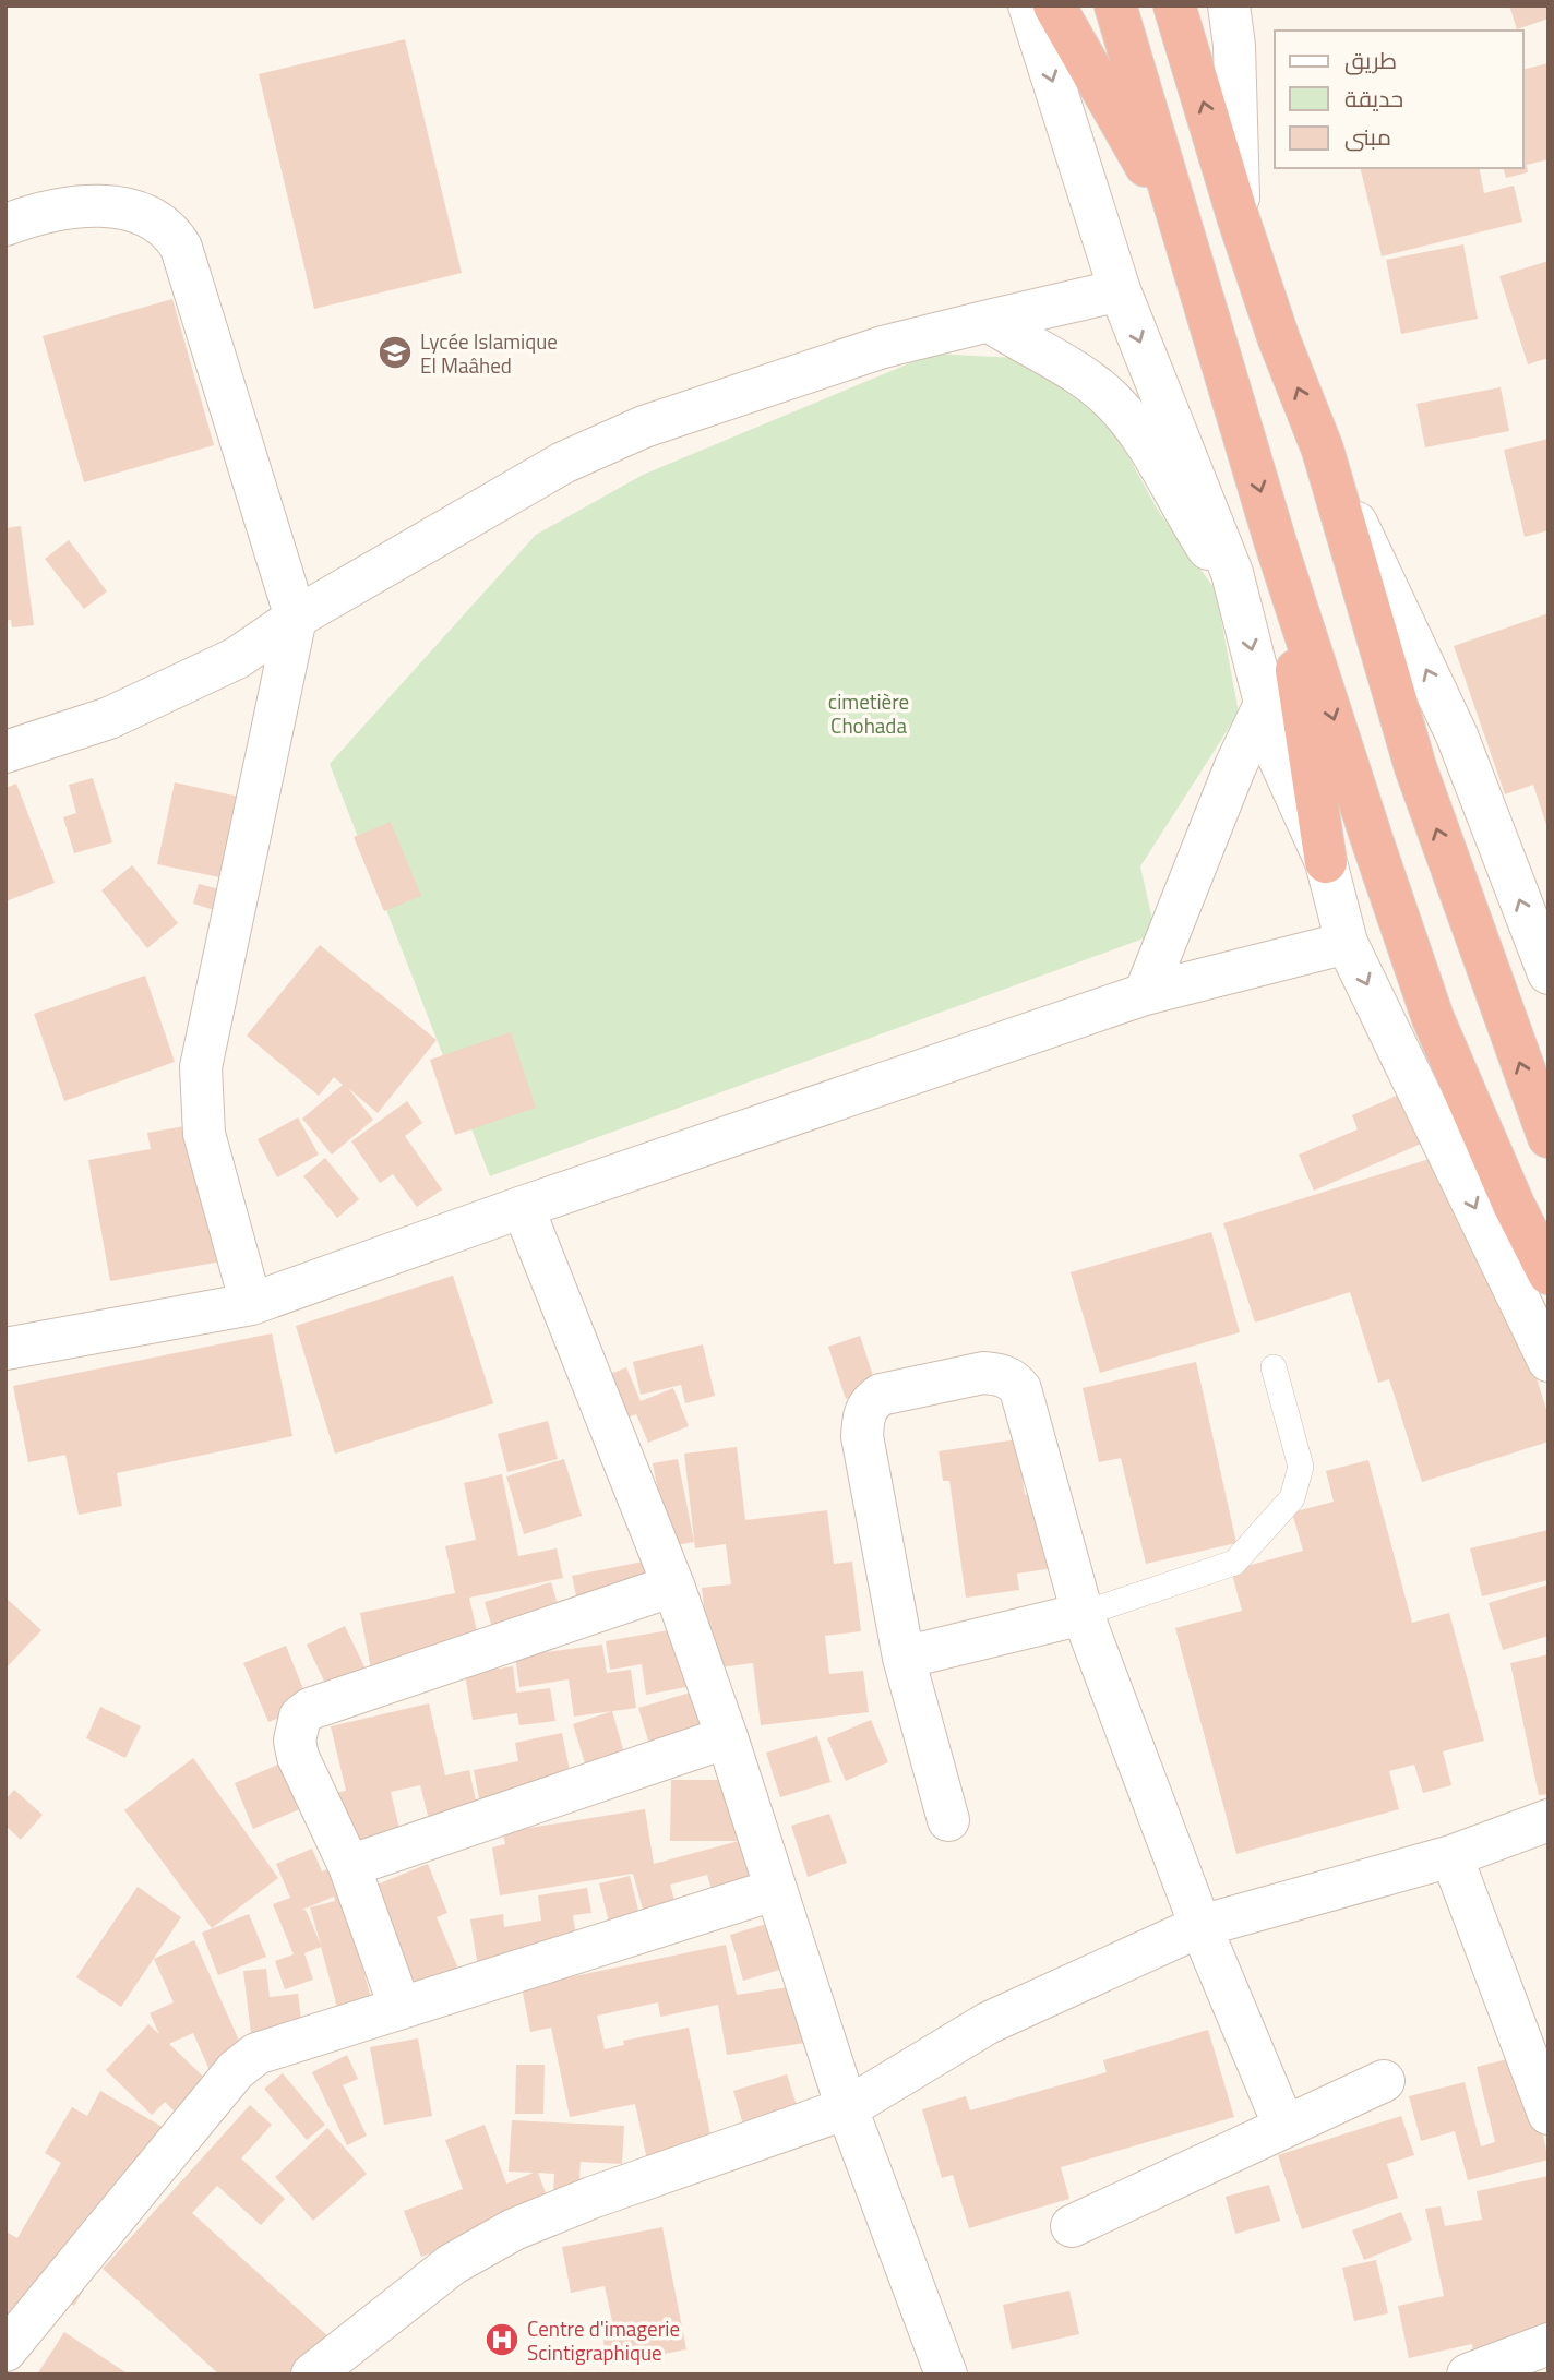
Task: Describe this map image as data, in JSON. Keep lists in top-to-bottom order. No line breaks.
{"parks":["cimetière Chohada"],"places":{"school or university":["Lycée Islamique El Maâhed"],"hospital":["Centre d'imagerie Scintigraphique"]},"legend":["طريق","حديقة","مبنى"]}
